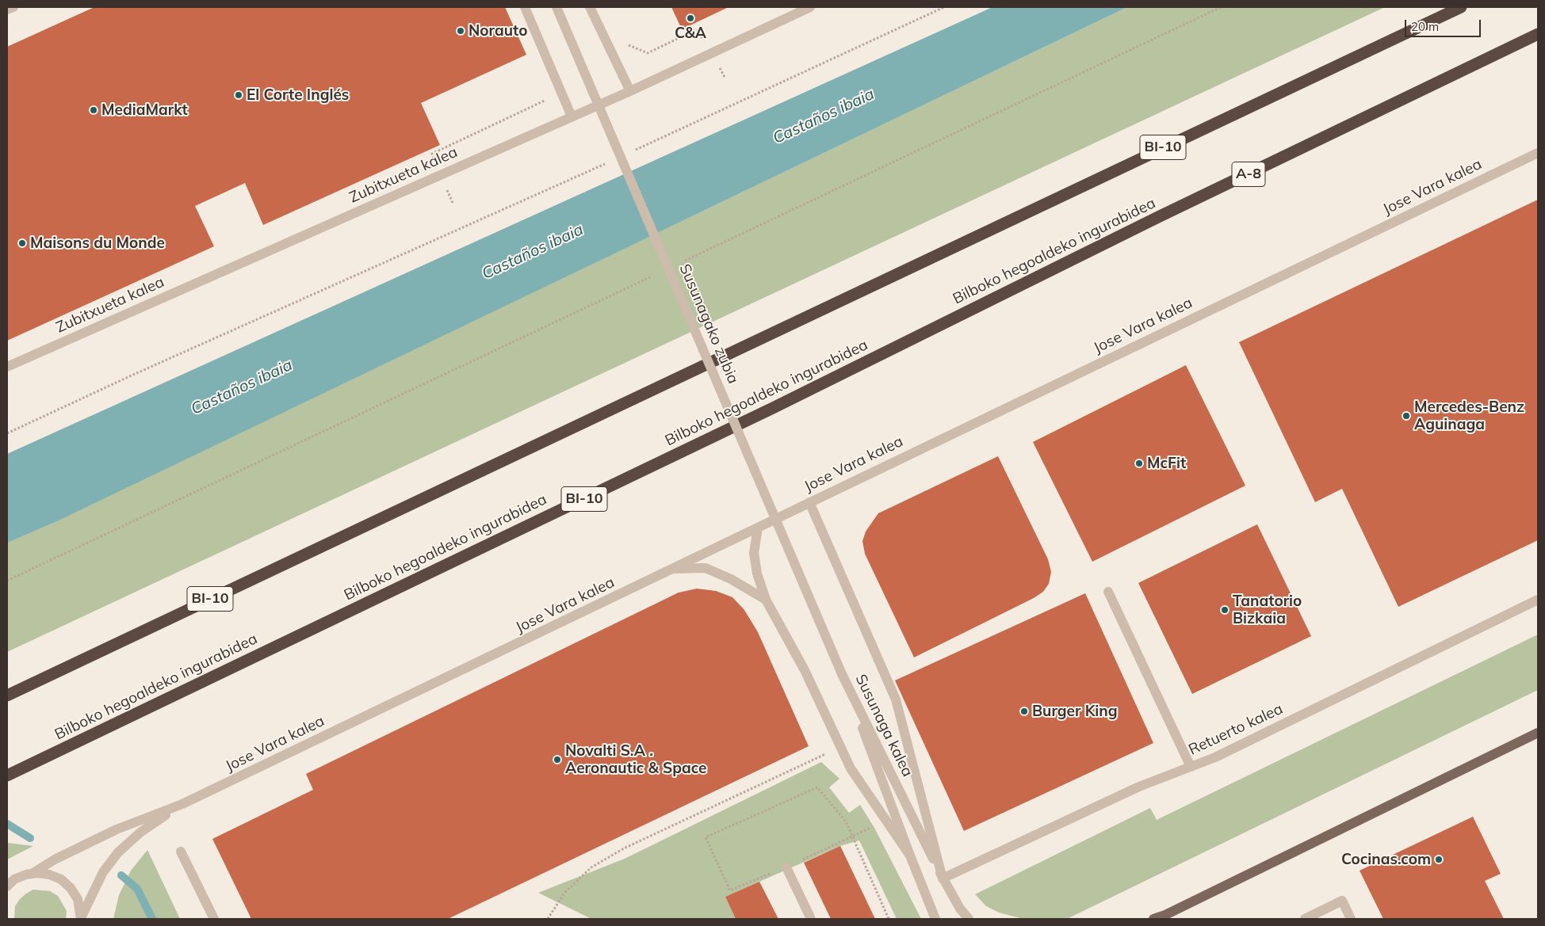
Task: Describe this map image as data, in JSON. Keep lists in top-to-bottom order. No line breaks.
{"streets":{"highway":["BI-10","A-8","Bilboko hegoaldeko ingurabidea"],"street":["Zubitxueta kalea","Jose Vara kalea","Susunagako zubia","Susunaga kalea","Retuerto kalea"]},"crossings":[["Jose Vara kalea","Susunaga kalea"],["Susunagako zubia","Susunaga kalea"],["Susunaga kalea","Retuerto kalea"]],"water":["Castaños ibaia"],"places":["C&A","Norauto","El Corte Inglés","MediaMarkt","Maisons du Monde","Mercedes-Benz Aguinaga","McFit","Tanatorio Bizkaia","Burger King","Novalti S.A . Aeronautic & Space","Cocinas.com"],"scale_bar":"20 m"}
